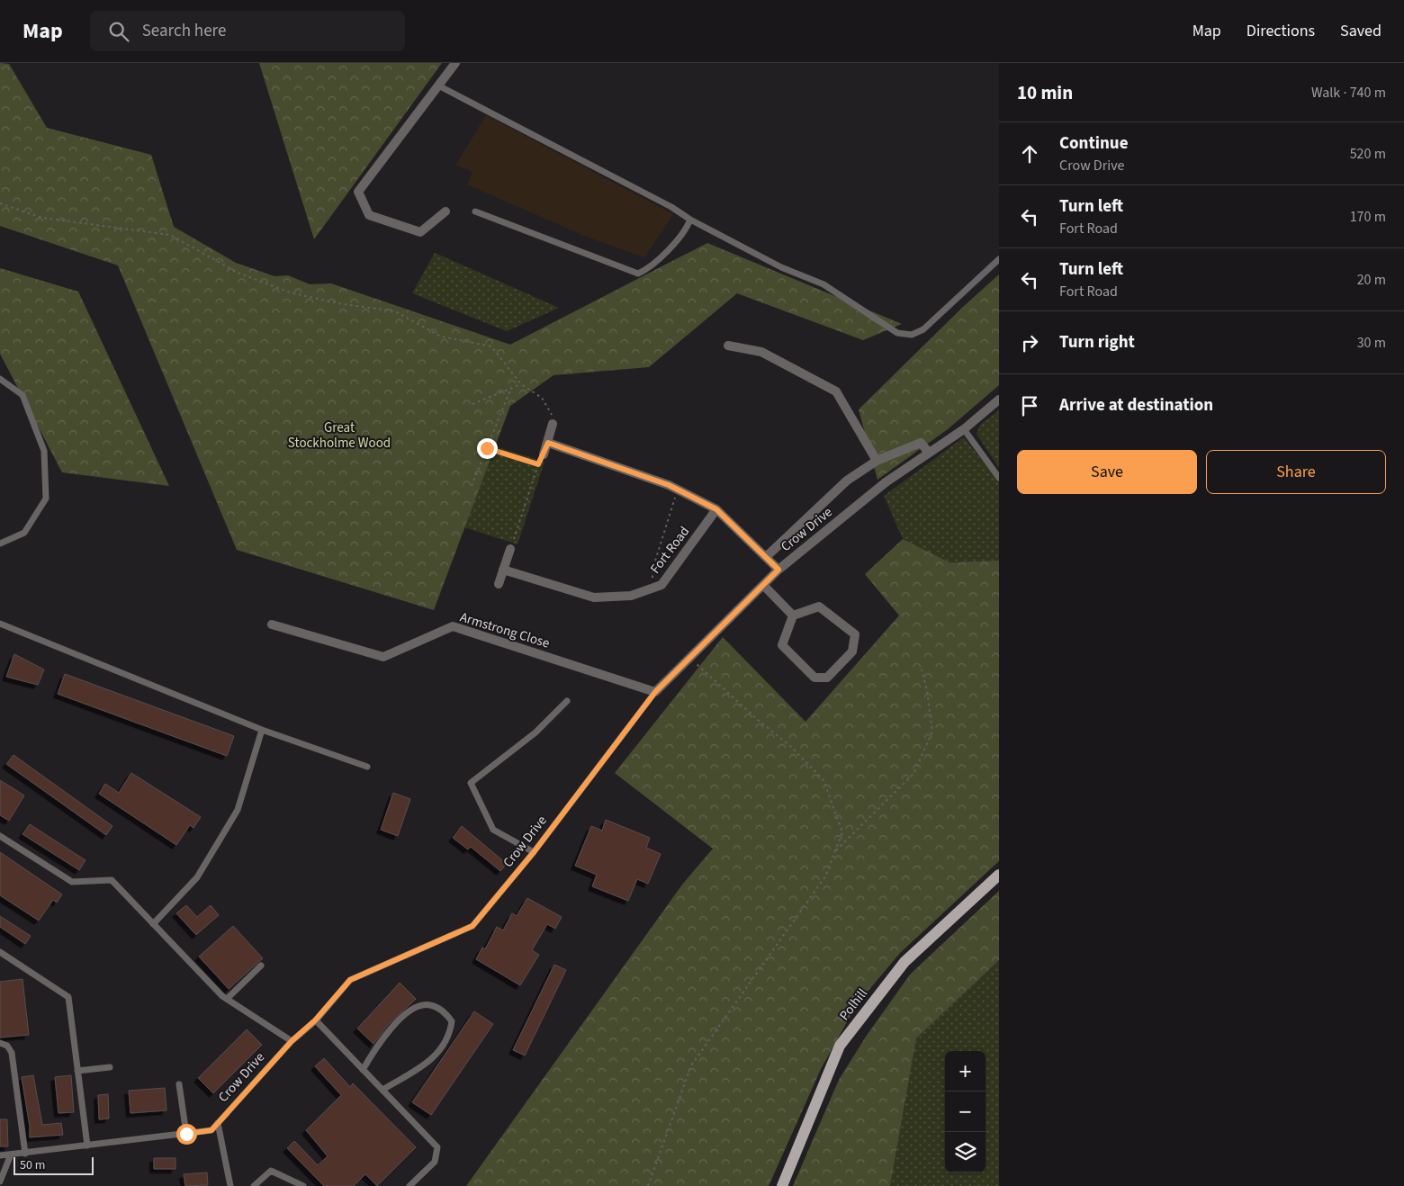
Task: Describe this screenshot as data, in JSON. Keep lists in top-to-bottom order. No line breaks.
{"streets":{"main road":["Polhill"],"street":["Crow Drive","Fort Road","Armstrong Close"]},"crossings":[["Crow Drive","Armstrong Close"]],"parks":["Great Stockholme Wood"],"scale_bar":"50 m","page":{"header":"Map","search":"Search here","nav":["Map","Directions","Saved"],"heading":["10 min","Walk · 740 m"],"list":[["Continue","Crow Drive","520 m"],["Turn left","Fort Road","170 m"],["Turn left","Fort Road","20 m"],["Turn right","30 m"],"Arrive at destination"],"buttons":["Save","Share"],"map_buttons":["+","−"],"scale":"50 m"}}
